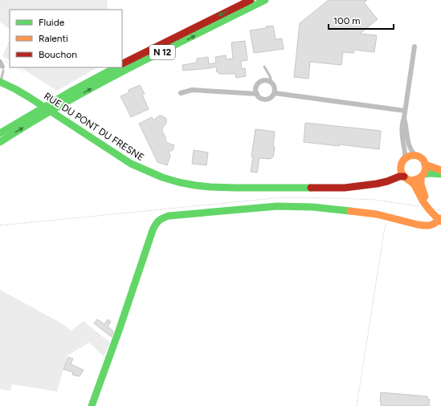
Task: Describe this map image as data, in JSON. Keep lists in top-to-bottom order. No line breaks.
{"streets":{"main road":["N 12","RUE DU PONT DU FRESNE"]},"legend":["Fluide","Ralenti","Bouchon"],"scale_bar":"100 m"}
